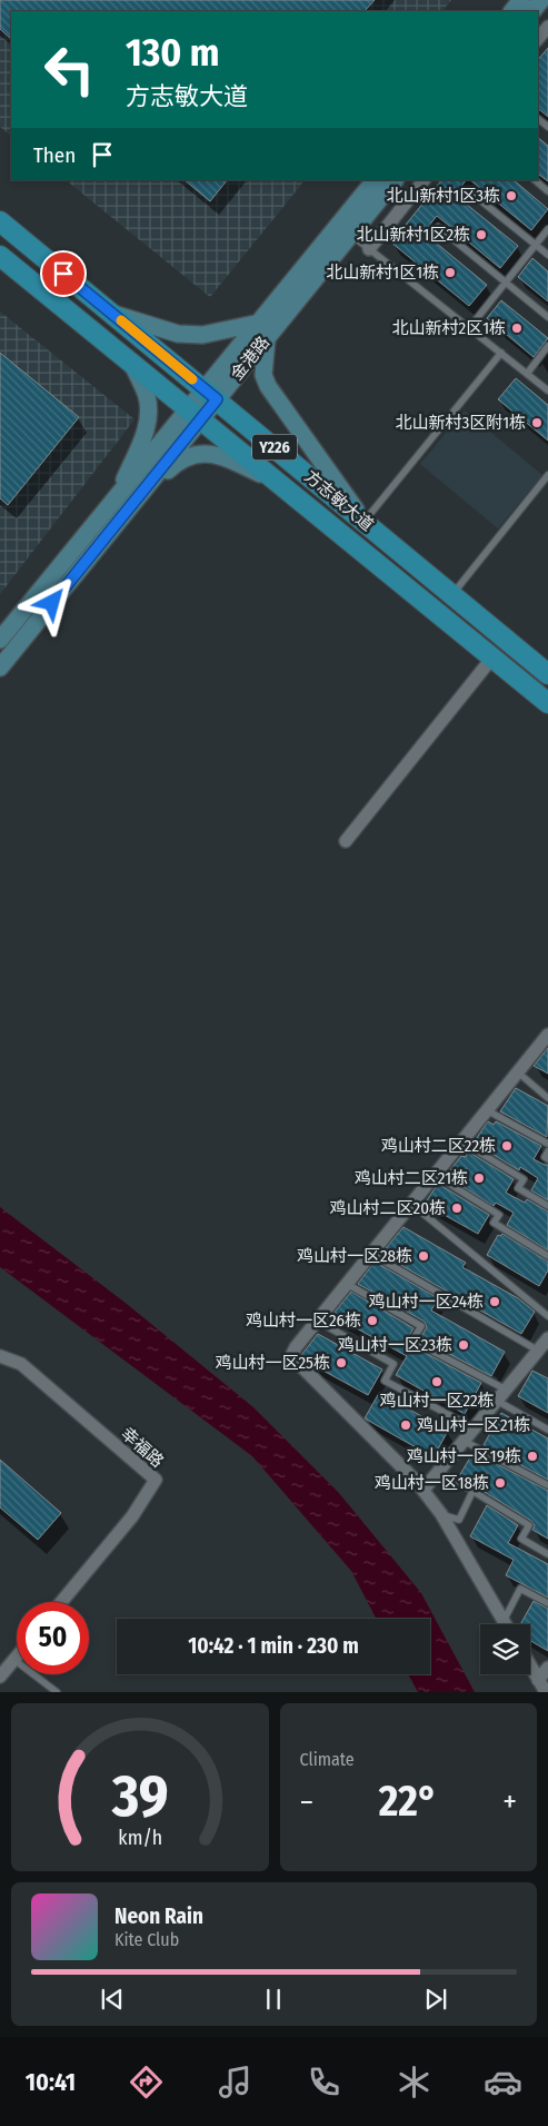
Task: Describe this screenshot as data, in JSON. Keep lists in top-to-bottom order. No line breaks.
{"streets":{"main road":["金港路","Y226","方志敏大道"],"street":["幸福路"]},"crossings":[["金港路","方志敏大道"]],"places":["北山新村1区3栋","北山新村1区2栋","北山新村1区1栋","北山新村2区1栋","北山新村3区附1栋","鸡山村二区22栋","鸡山村二区21栋","鸡山村二区20栋","鸡山村一区28栋","鸡山村一区24栋","鸡山村一区26栋","鸡山村一区23栋","鸡山村一区25栋","鸡山村一区22栋","鸡山村一区21栋","鸡山村一区19栋","鸡山村一区18栋"],"page":{"turn":["130 m","方志敏大道"],"then":"Then","limit":"50","trip":"10:42 · 1 min · 230 m","tile":"Climate","heat":["−","22°","+"],"song":["Neon Rain","Kite Club"],"tabs":"10:41","gauge":["39","km/h"]}}
